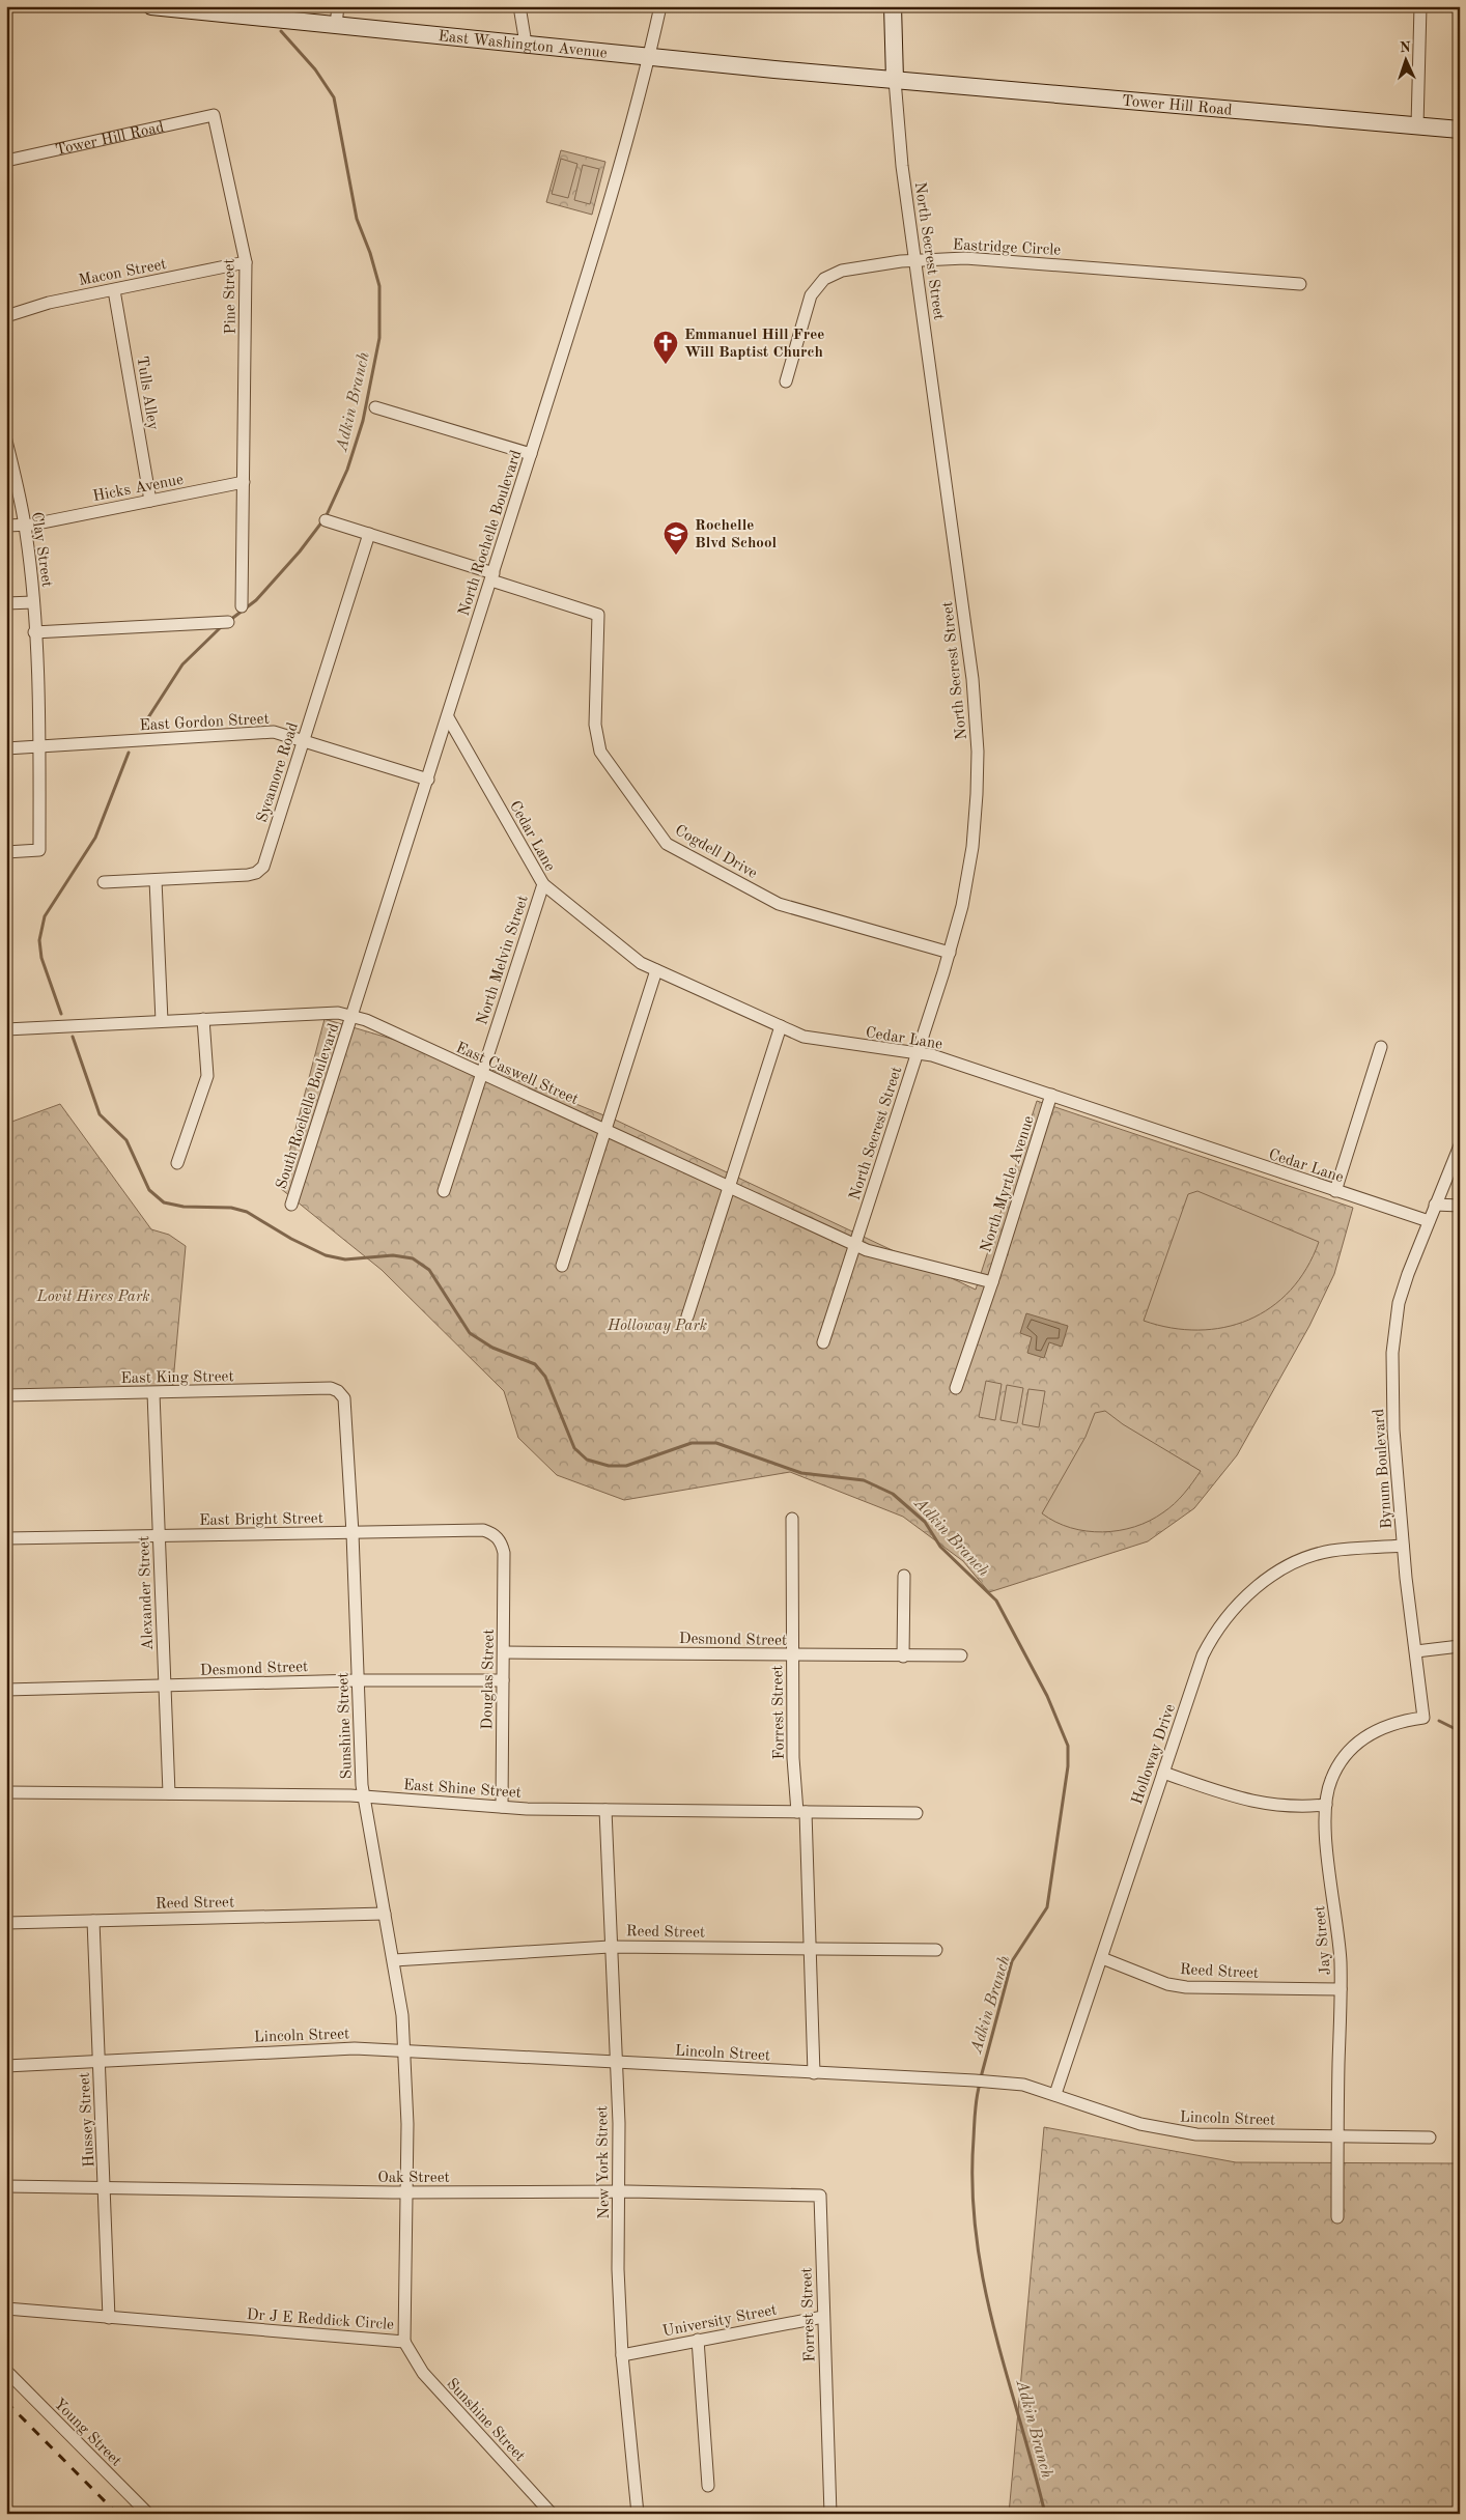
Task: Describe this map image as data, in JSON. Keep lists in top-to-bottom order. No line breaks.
{"streets":{"street":["East Washington Avenue","Tower Hill Road","Eastridge Circle","North Secrest Street","Macon Street","Pine Street","Tulls Alley","Hicks Avenue","North Rochelle Boulevard","Clay Street","East Gordon Street","Sycamore Road","Cedar Lane","Cogdell Drive","North Melvin Street","East Caswell Street","South Rochelle Boulevard","North Myrtle Avenue","East King Street","Bynum Boulevard","East Bright Street","Alexander Street","Desmond Street","Douglas Street","Forrest Street","Sunshine Street","Holloway Drive","East Shine Street","Reed Street","Jay Street","Lincoln Street","Hussey Street","New York Street","Oak Street","Dr J E Reddick Circle","University Street","Young Street"]},"crossings":[["East Washington Avenue","Tower Hill Road"],["East Washington Avenue","North Secrest Street"],["East Washington Avenue","North Rochelle Boulevard"],["Tower Hill Road","North Secrest Street"],["Tower Hill Road","Pine Street"],["Eastridge Circle","North Secrest Street"],["North Secrest Street","Cedar Lane"],["North Secrest Street","Cogdell Drive"],["North Secrest Street","East Caswell Street"],["Macon Street","Pine Street"],["Macon Street","Tulls Alley"],["Pine Street","Hicks Avenue"],["Tulls Alley","Hicks Avenue"],["Hicks Avenue","Clay Street"],["North Rochelle Boulevard","East Gordon Street"],["North Rochelle Boulevard","Cedar Lane"],["North Rochelle Boulevard","Cogdell Drive"],["North Rochelle Boulevard","East Caswell Street"],["North Rochelle Boulevard","South Rochelle Boulevard"],["Clay Street","East Gordon Street"],["East Gordon Street","Sycamore Road"],["Cedar Lane","North Melvin Street"],["Cedar Lane","North Myrtle Avenue"],["Cedar Lane","Bynum Boulevard"],["North Melvin Street","East Caswell Street"],["East Caswell Street","South Rochelle Boulevard"],["East Caswell Street","North Myrtle Avenue"],["East King Street","Alexander Street"],["East King Street","Sunshine Street"],["Bynum Boulevard","Holloway Drive"],["Bynum Boulevard","Jay Street"],["East Bright Street","Alexander Street"],["East Bright Street","Douglas Street"],["East Bright Street","Sunshine Street"],["Alexander Street","Desmond Street"],["Alexander Street","East Shine Street"],["Desmond Street","Douglas Street"],["Desmond Street","Forrest Street"],["Desmond Street","Sunshine Street"],["Douglas Street","East Shine Street"],["Forrest Street","East Shine Street"],["Forrest Street","Reed Street"],["Forrest Street","Lincoln Street"],["Forrest Street","Oak Street"],["Forrest Street","University Street"],["Sunshine Street","East Shine Street"],["Sunshine Street","Reed Street"],["Sunshine Street","Lincoln Street"],["Sunshine Street","Dr J E Reddick Circle"],["Holloway Drive","Reed Street"],["Holloway Drive","Lincoln Street"],["East Shine Street","New York Street"],["Reed Street","Jay Street"],["Reed Street","Hussey Street"],["Reed Street","New York Street"],["Jay Street","Lincoln Street"],["Lincoln Street","Hussey Street"],["Lincoln Street","New York Street"],["Lincoln Street","Dr J E Reddick Circle"],["Hussey Street","Oak Street"],["Hussey Street","Dr J E Reddick Circle"],["New York Street","Oak Street"],["New York Street","University Street"],["Oak Street","Dr J E Reddick Circle"]],"water":["Adkin Branch"],"parks":["Lovit Hires Park","Holloway Park"],"places":{"church":["Emmanuel Hill Free Will Baptist Church"],"school or university":["Rochelle Blvd School"]},"north":"top"}
